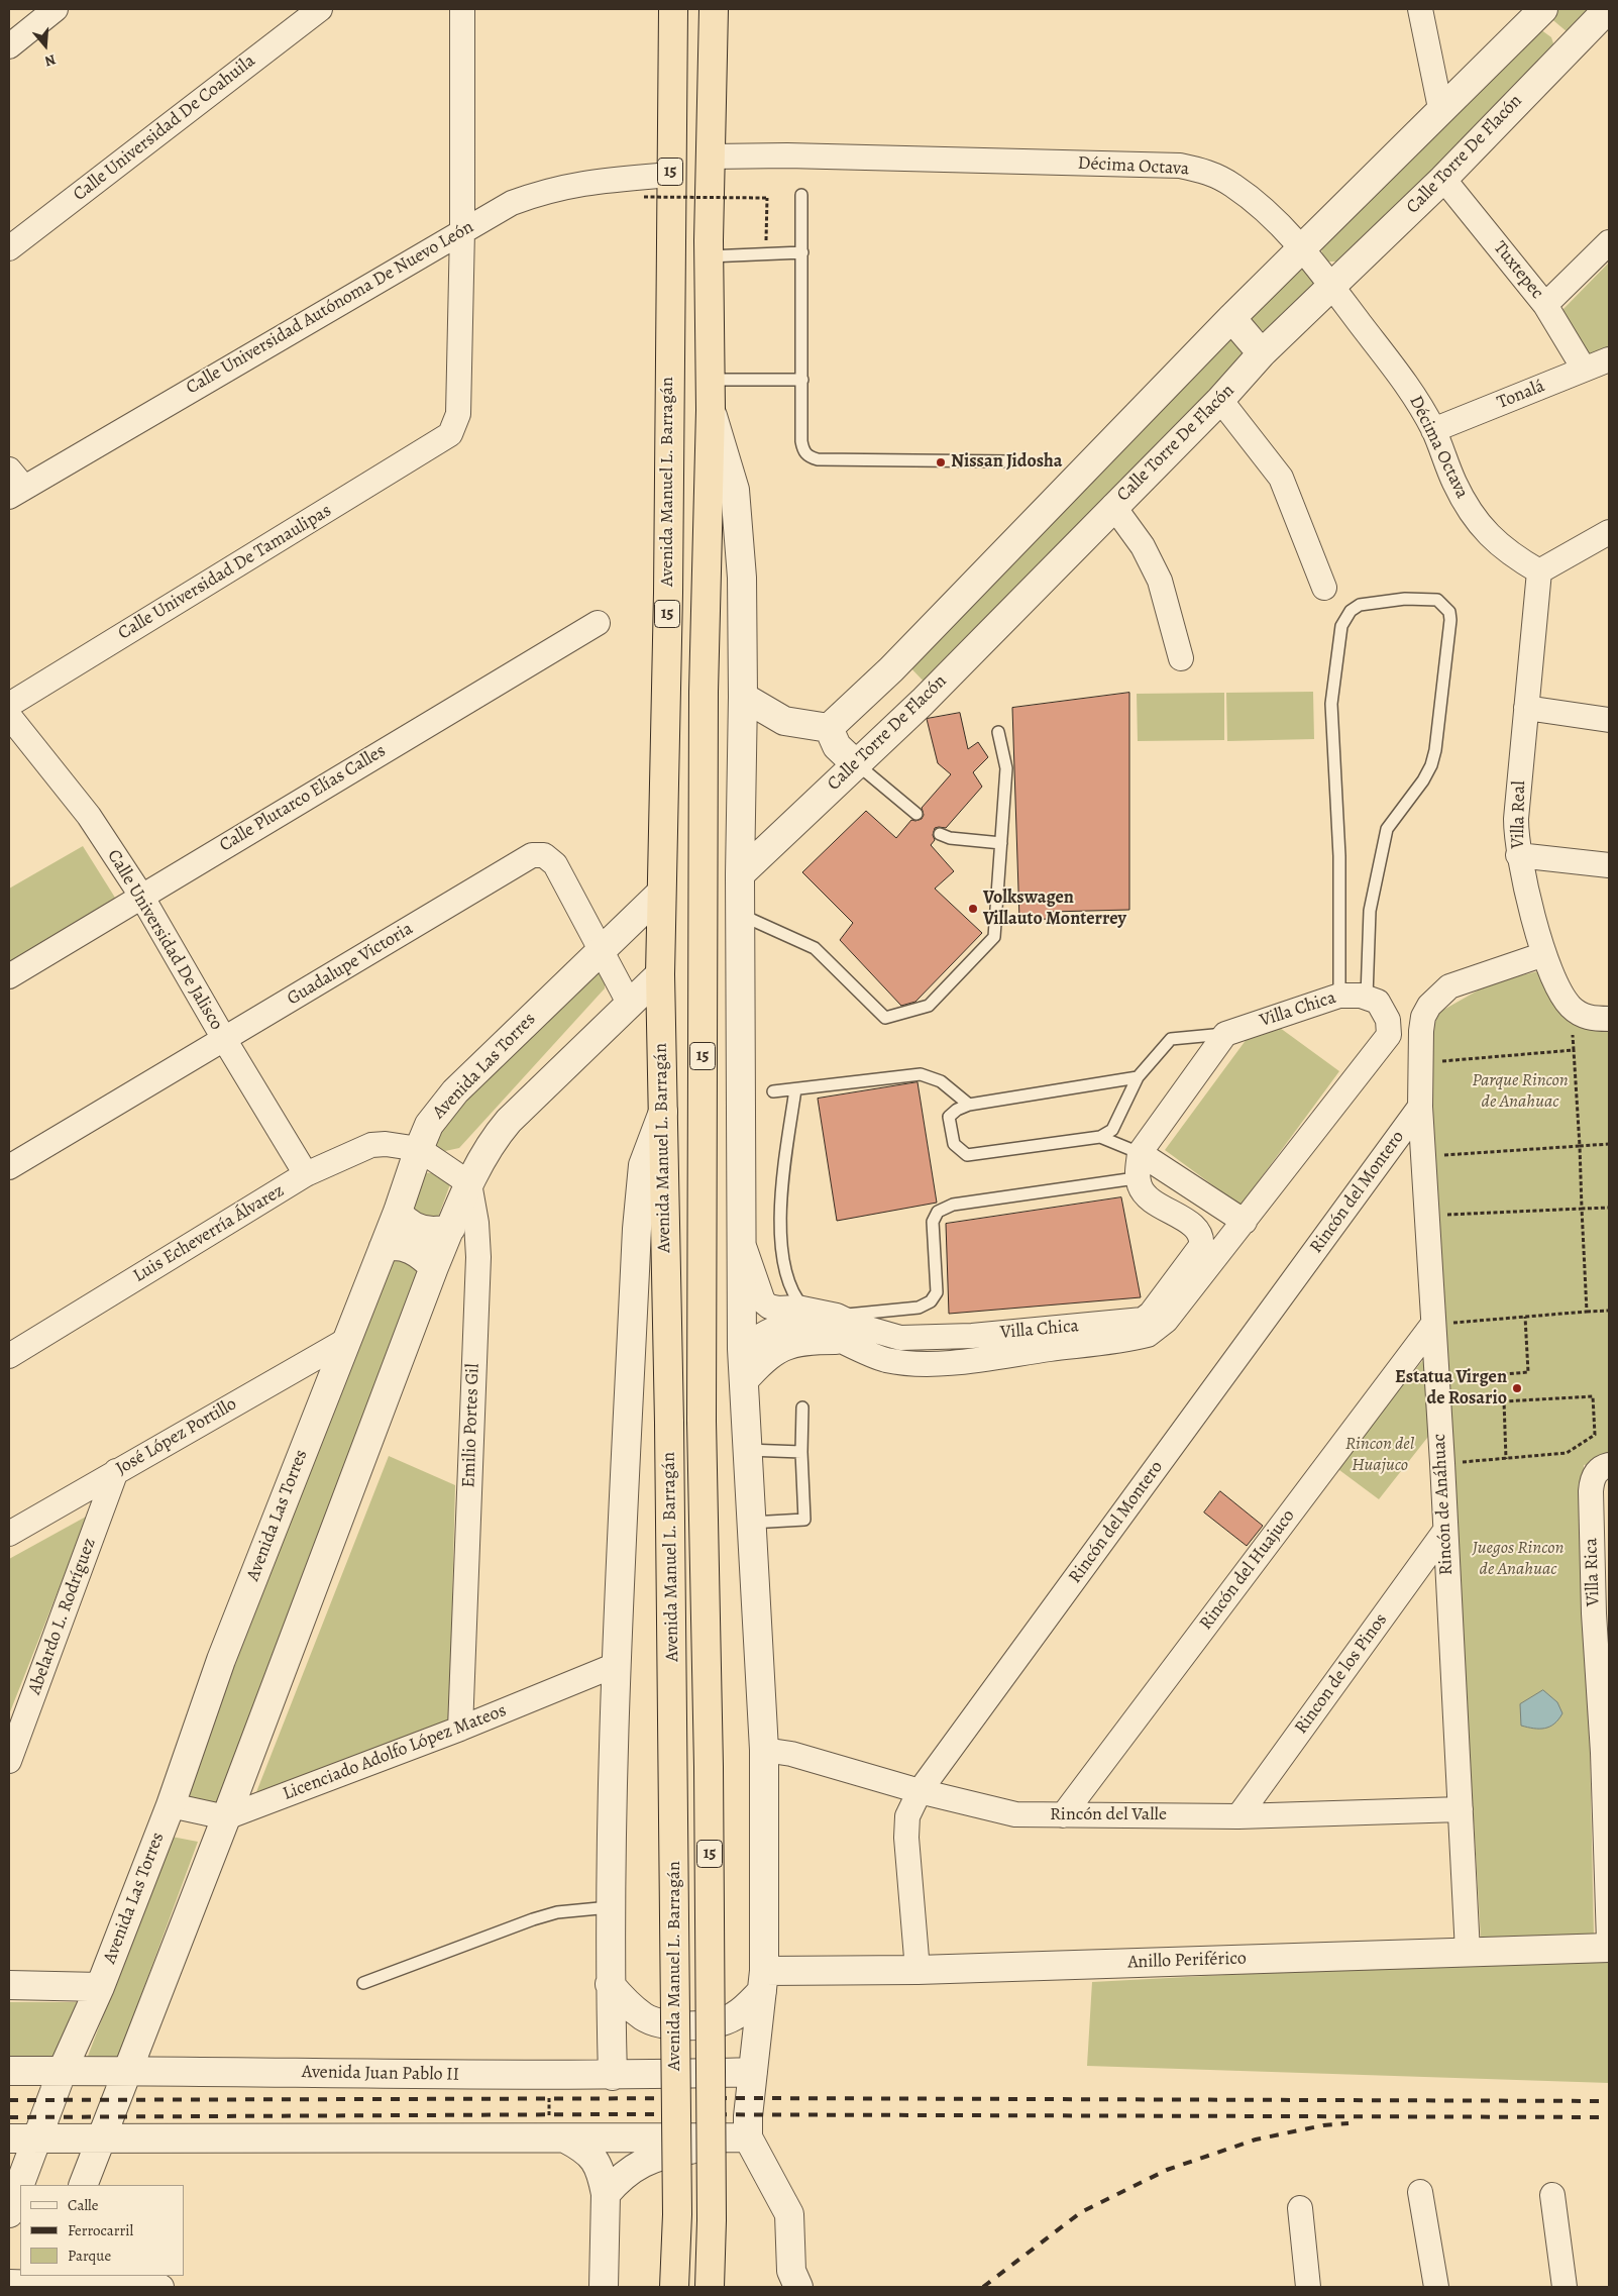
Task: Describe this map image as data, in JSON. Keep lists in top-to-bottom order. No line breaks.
{"streets":{"highway":["15","Avenida Manuel L. Barragán"],"street":["Calle Universidad De Coahuila","Calle Torre De Flacón","Décima Octava","Tuxtepec","Calle Universidad Autónoma De Nuevo León","Tonalá","Calle Universidad De Tamaulipas","Calle Plutarco Elías Calles","Villa Real","Calle Universidad De Jalisco","Guadalupe Victoria","Villa Chica","Avenida Las Torres","Rincón del Montero","Luis Echeverría Álvarez","Emilio Portes Gil","José López Portillo","Rincón de Anáhuac","Rincón del Huajuco","Villa Rica","Abelardo L. Rodríguez","Rincon de los Pinos","Licenciado Adolfo López Mateos","Rincón del Valle","Anillo Periférico","Avenida Juan Pablo II"]},"crossings":[["Calle Torre De Flacón","Décima Octava"],["Calle Torre De Flacón","Tuxtepec"],["Décima Octava","Tonalá"],["Décima Octava","Avenida Manuel L. Barragán"],["Décima Octava","Villa Real"],["Tuxtepec","Tonalá"],["Calle Universidad Autónoma De Nuevo León","Avenida Manuel L. Barragán"],["Calle Universidad Autónoma De Nuevo León","Calle Universidad De Tamaulipas"],["Avenida Manuel L. Barragán","Avenida Las Torres"],["Calle Plutarco Elías Calles","Calle Universidad De Jalisco"],["Villa Real","Rincón de Anáhuac"],["Calle Universidad De Jalisco","Guadalupe Victoria"],["Calle Universidad De Jalisco","Luis Echeverría Álvarez"],["Guadalupe Victoria","Avenida Las Torres"],["Avenida Las Torres","Luis Echeverría Álvarez"],["Avenida Las Torres","José López Portillo"],["Avenida Las Torres","Avenida Juan Pablo II"],["Rincón del Montero","Rincón de Anáhuac"],["Rincón del Montero","Rincón del Valle"],["Rincón del Montero","Anillo Periférico"],["Emilio Portes Gil","Licenciado Adolfo López Mateos"],["José López Portillo","Abelardo L. Rodríguez"],["Rincón de Anáhuac","Rincón del Huajuco"],["Rincón de Anáhuac","Rincon de los Pinos"],["Rincón de Anáhuac","Rincón del Valle"],["Rincón de Anáhuac","Anillo Periférico"],["Rincón del Huajuco","Rincón del Valle"],["Rincon de los Pinos","Rincón del Valle"]],"parks":["Parque Rincon de Anahuac","Rincon del Huajuco","Juegos Rincon de Anahuac"],"places":["Nissan Jidosha","Volkswagen Villauto Monterrey","Estatua Virgen de Rosario"],"legend":["Calle","Ferrocarril","Parque"],"north":"bottom"}
